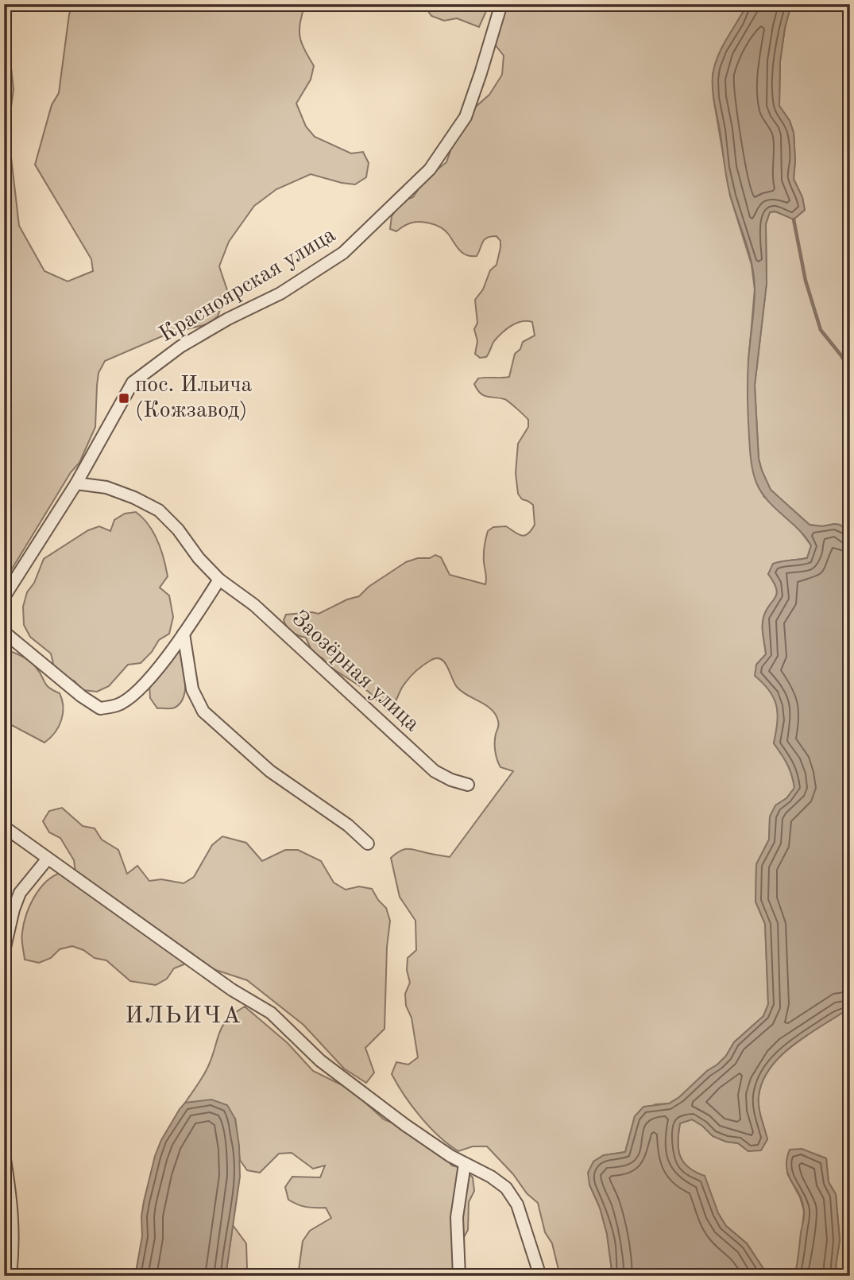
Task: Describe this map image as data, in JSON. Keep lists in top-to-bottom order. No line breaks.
{"streets":{"street":["Красноярская улица","Заозёрная улица"]},"crossings":[["Красноярская улица","Заозёрная улица"]],"districts":["ИЛЬИЧА"],"places":{"transit":["пос. Ильича (Кожзавод)"]}}
